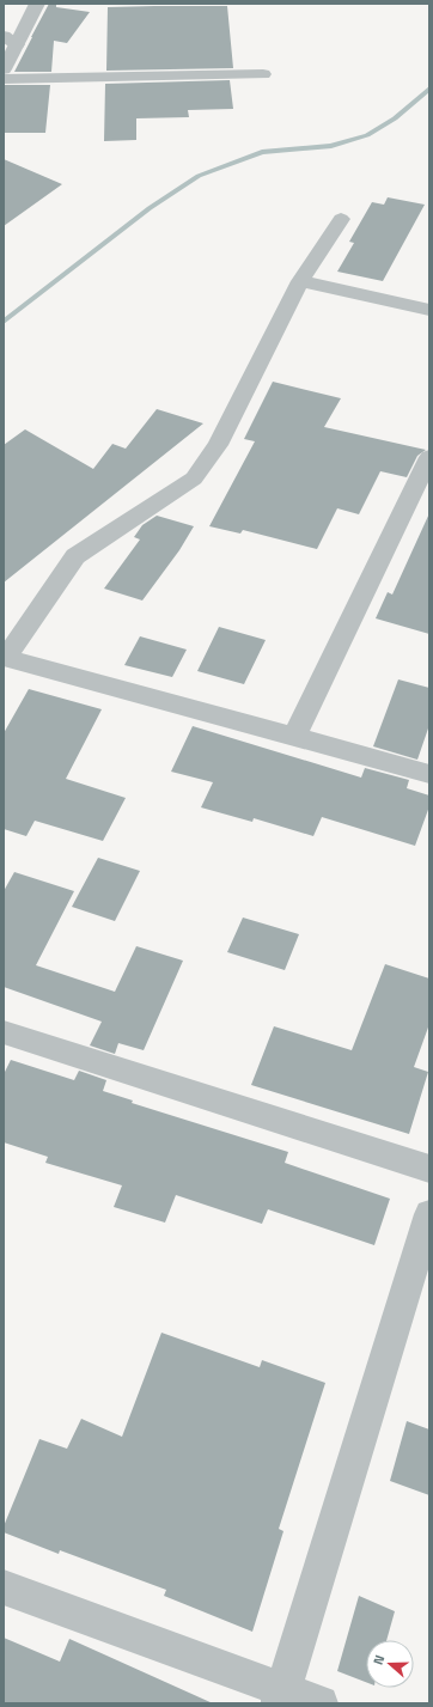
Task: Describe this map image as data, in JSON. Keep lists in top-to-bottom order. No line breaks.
{"north":"left"}
